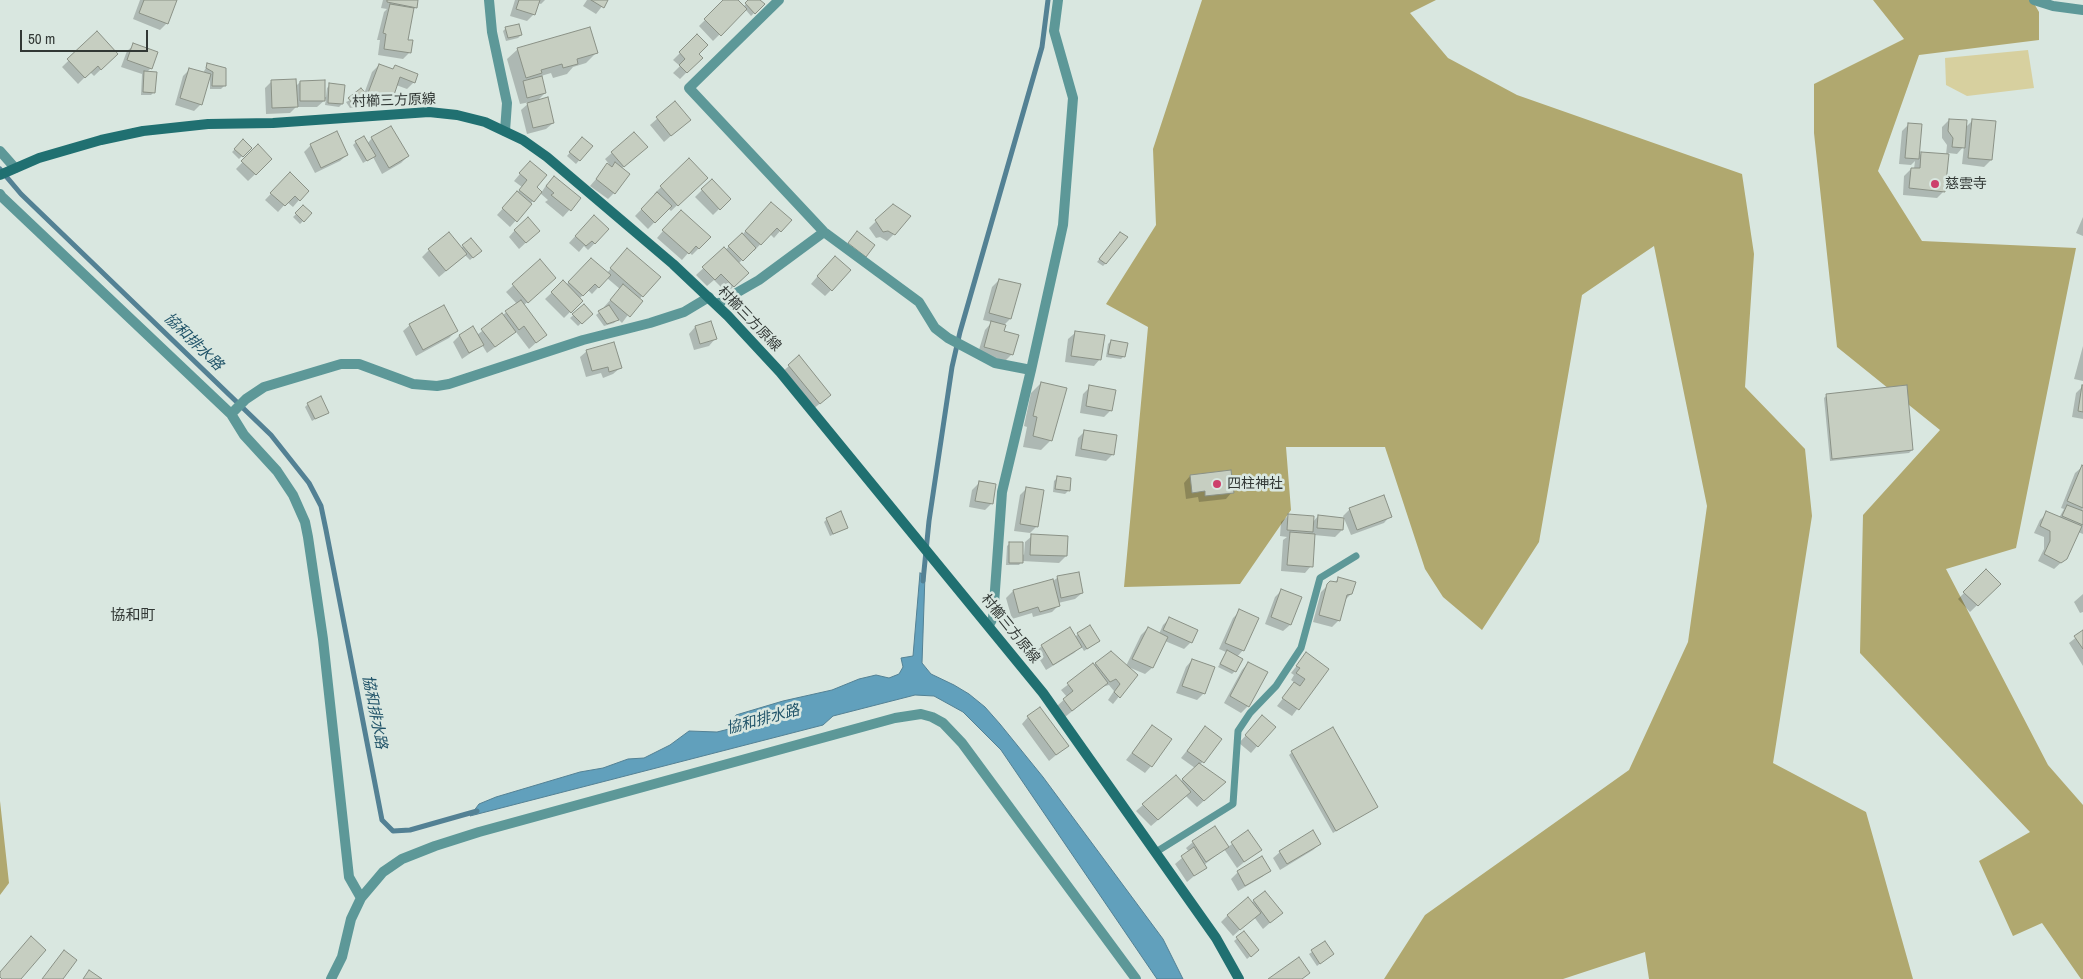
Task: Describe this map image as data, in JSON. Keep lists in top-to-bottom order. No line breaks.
{"streets":{"main road":["村櫛三方原線"]},"districts":["協和町"],"water":["協和排水路"],"places":["慈雲寺","四柱神社"],"scale_bar":"50 m"}
